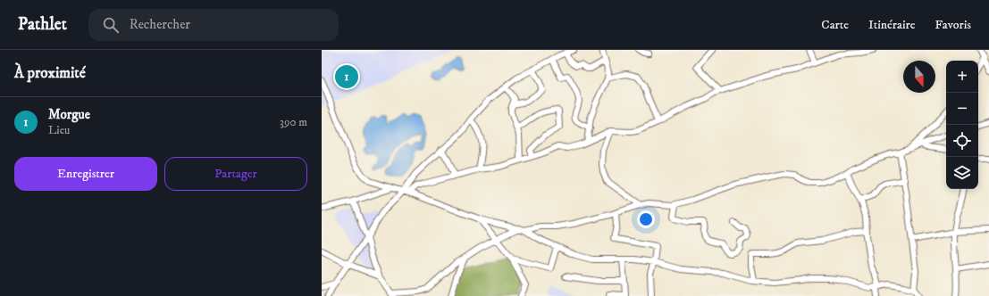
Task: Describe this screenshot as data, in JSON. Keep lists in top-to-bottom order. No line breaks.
{"north":"bottom","page":{"header":"Pathlet","search":"Rechercher","nav":["Carte","Itinéraire","Favoris"],"heading":"À proximité","map_buttons":["+","−"],"pins":"1","list":[{"mark":"1","name":"Morgue","note":"Lieu","value":"390 m"}],"buttons":["Enregistrer","Partager"]}}
